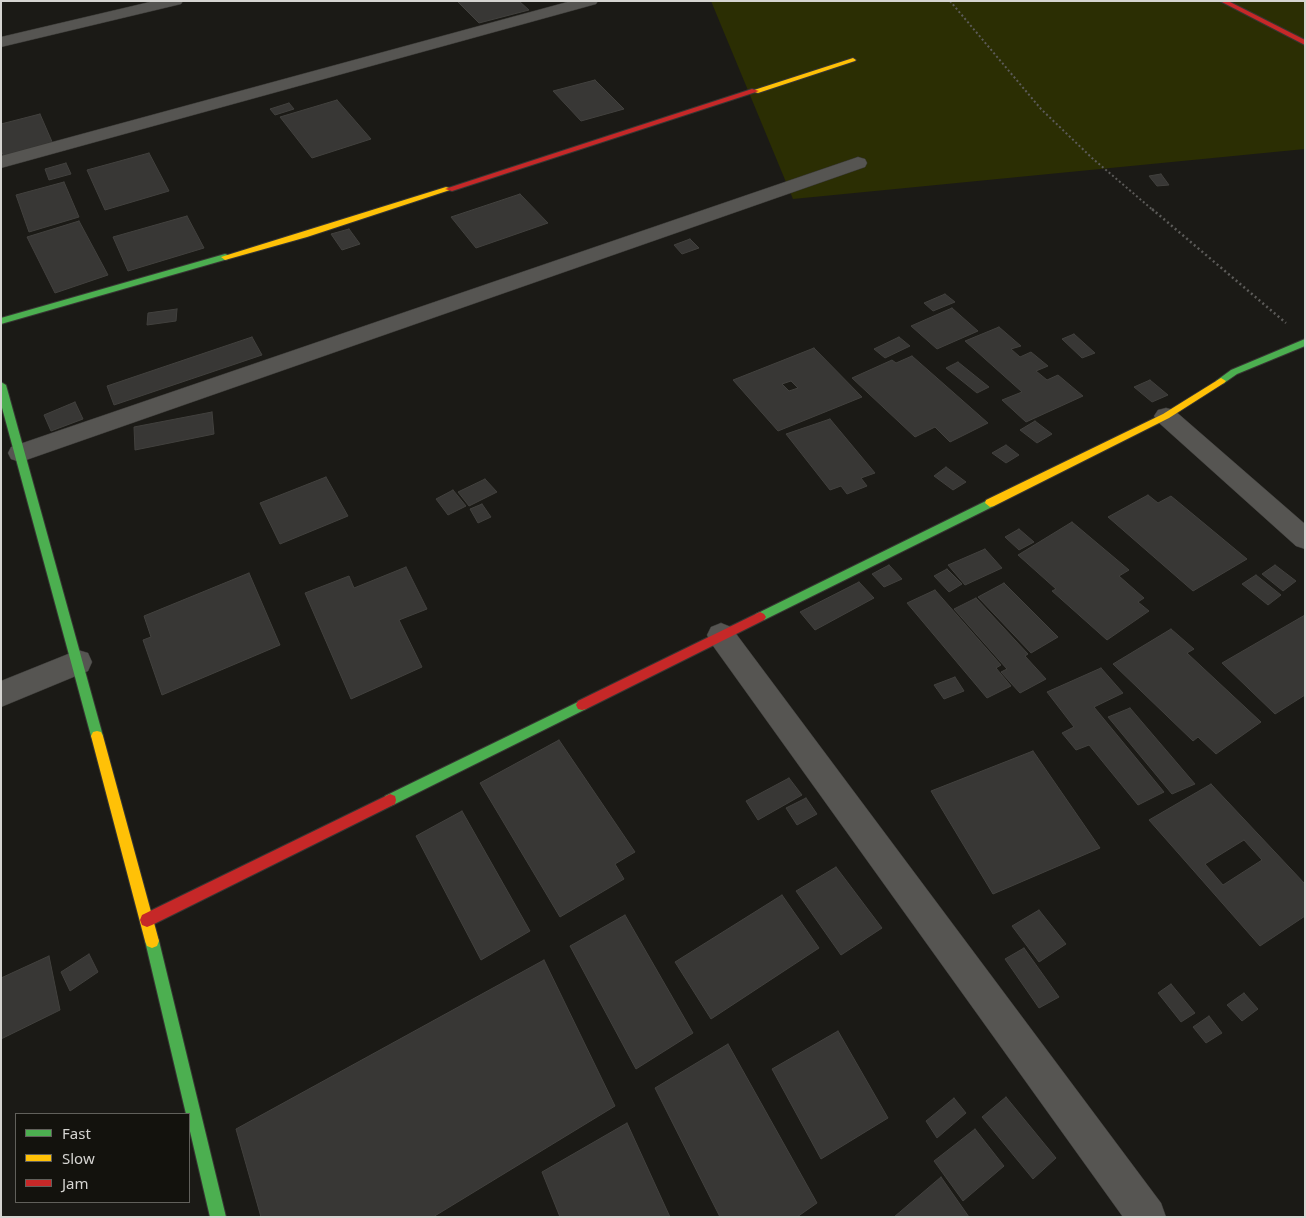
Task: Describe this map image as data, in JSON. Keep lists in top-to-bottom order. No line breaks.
{"legend":["Fast","Slow","Jam"]}
